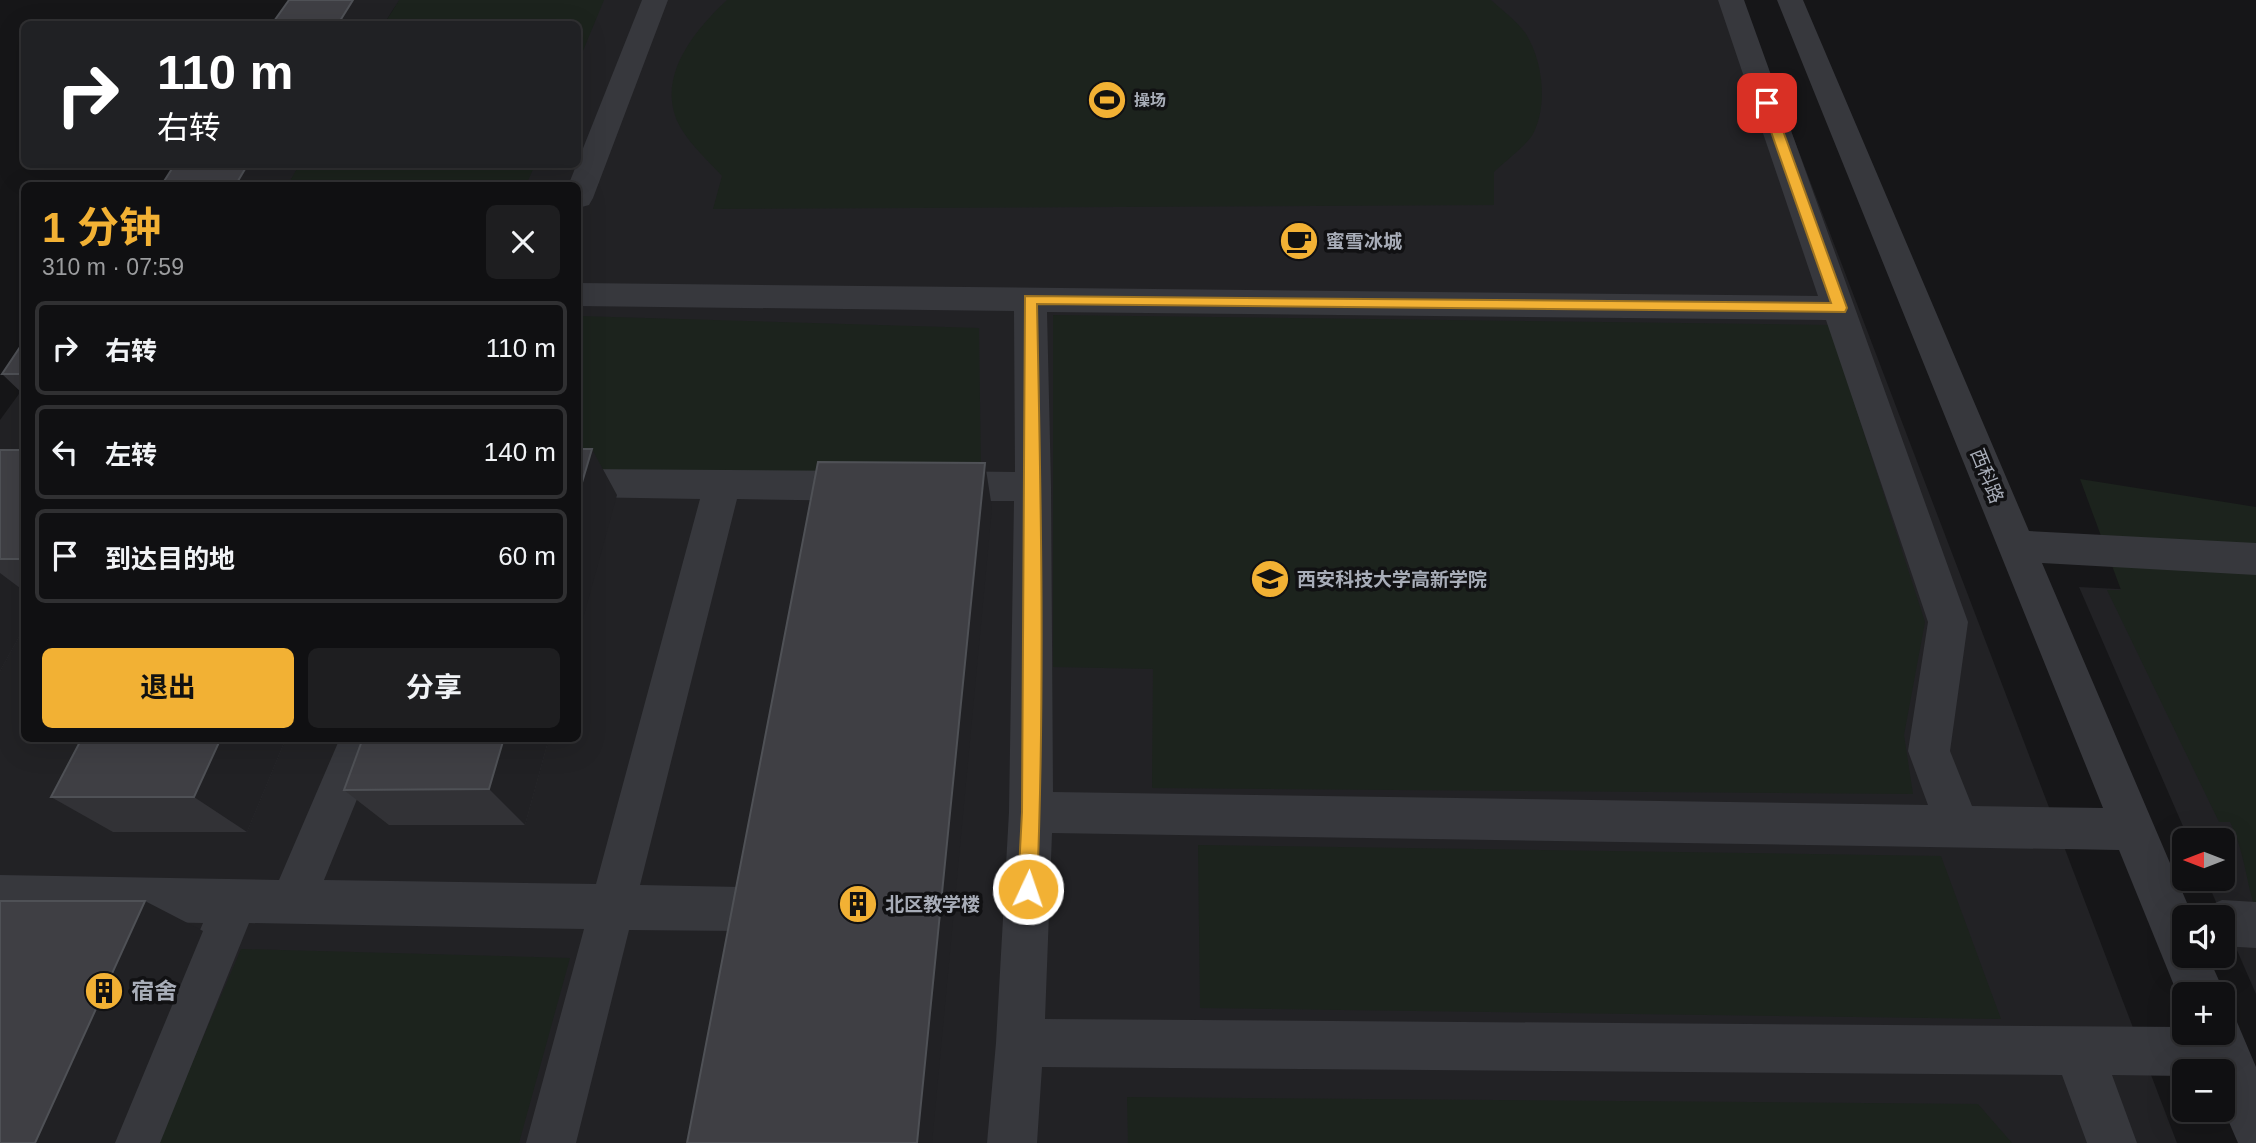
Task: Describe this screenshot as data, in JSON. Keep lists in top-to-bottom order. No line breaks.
{"streets":{"street":["西科路"]},"places":{"sports":["操场"],"cafe":["蜜雪冰城"],"school or university":["西安科技大学高新学院"],"building":["北区教学楼","宿舍"]},"north":"left","page":{"turn":["110 m","右转"],"heading":["1 分钟","310 m · 07:59"],"list":[{"name":"右转","value":"110 m"},{"name":"左转","value":"140 m"},{"name":"到达目的地","value":"60 m"}],"buttons":["退出","分享"],"map_buttons":["+","−"]}}
